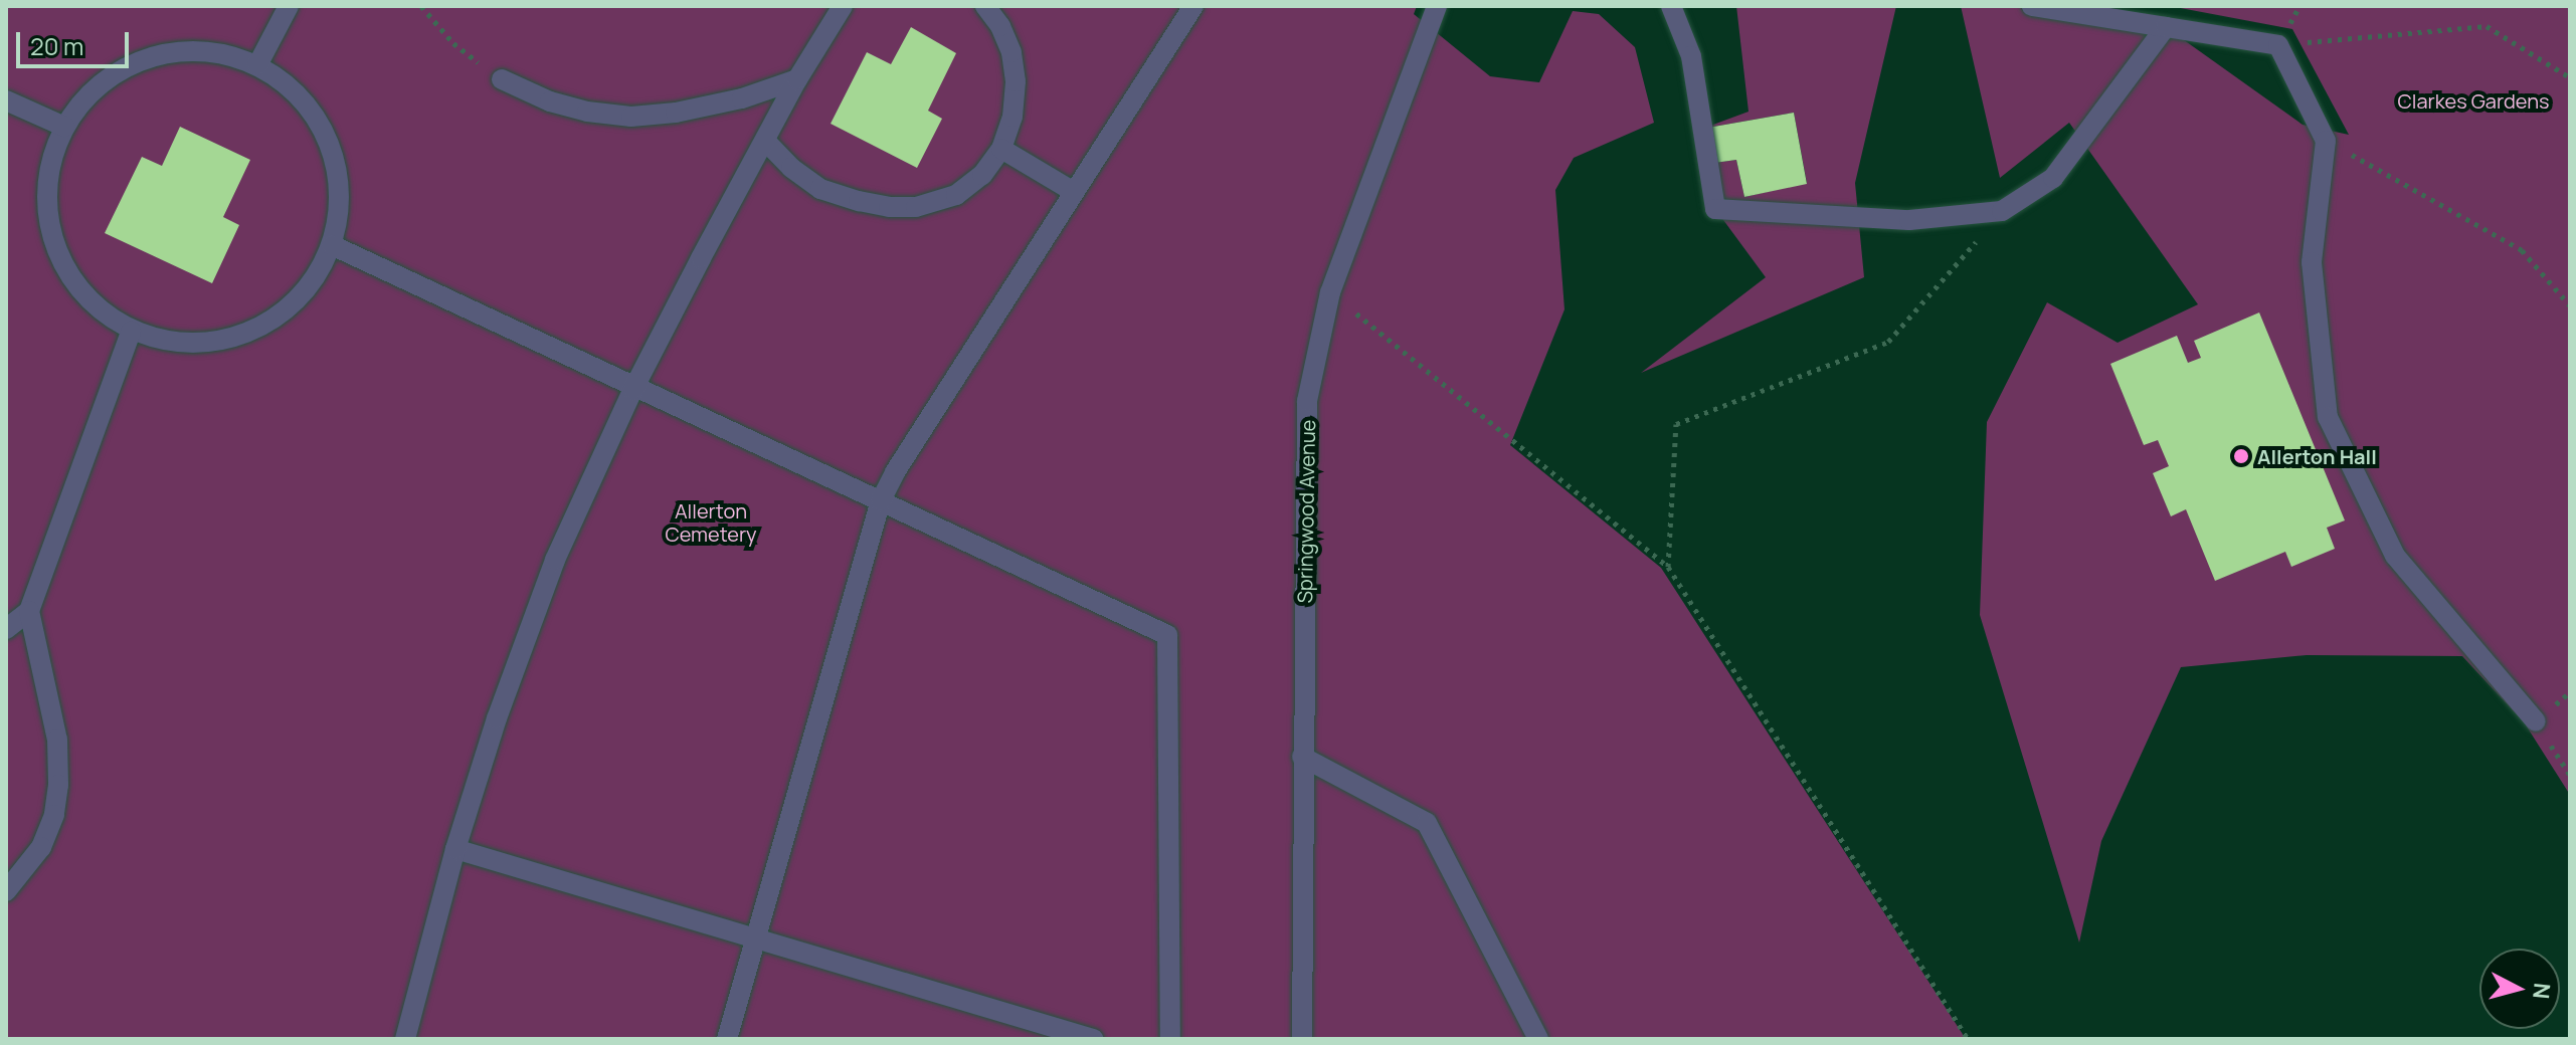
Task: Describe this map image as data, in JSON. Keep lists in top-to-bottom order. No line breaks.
{"streets":{"street":["Springwood Avenue"]},"parks":["Clarkes Gardens","Allerton Cemetery"],"places":["Allerton Hall"],"scale_bar":"20 m","north":"right"}
